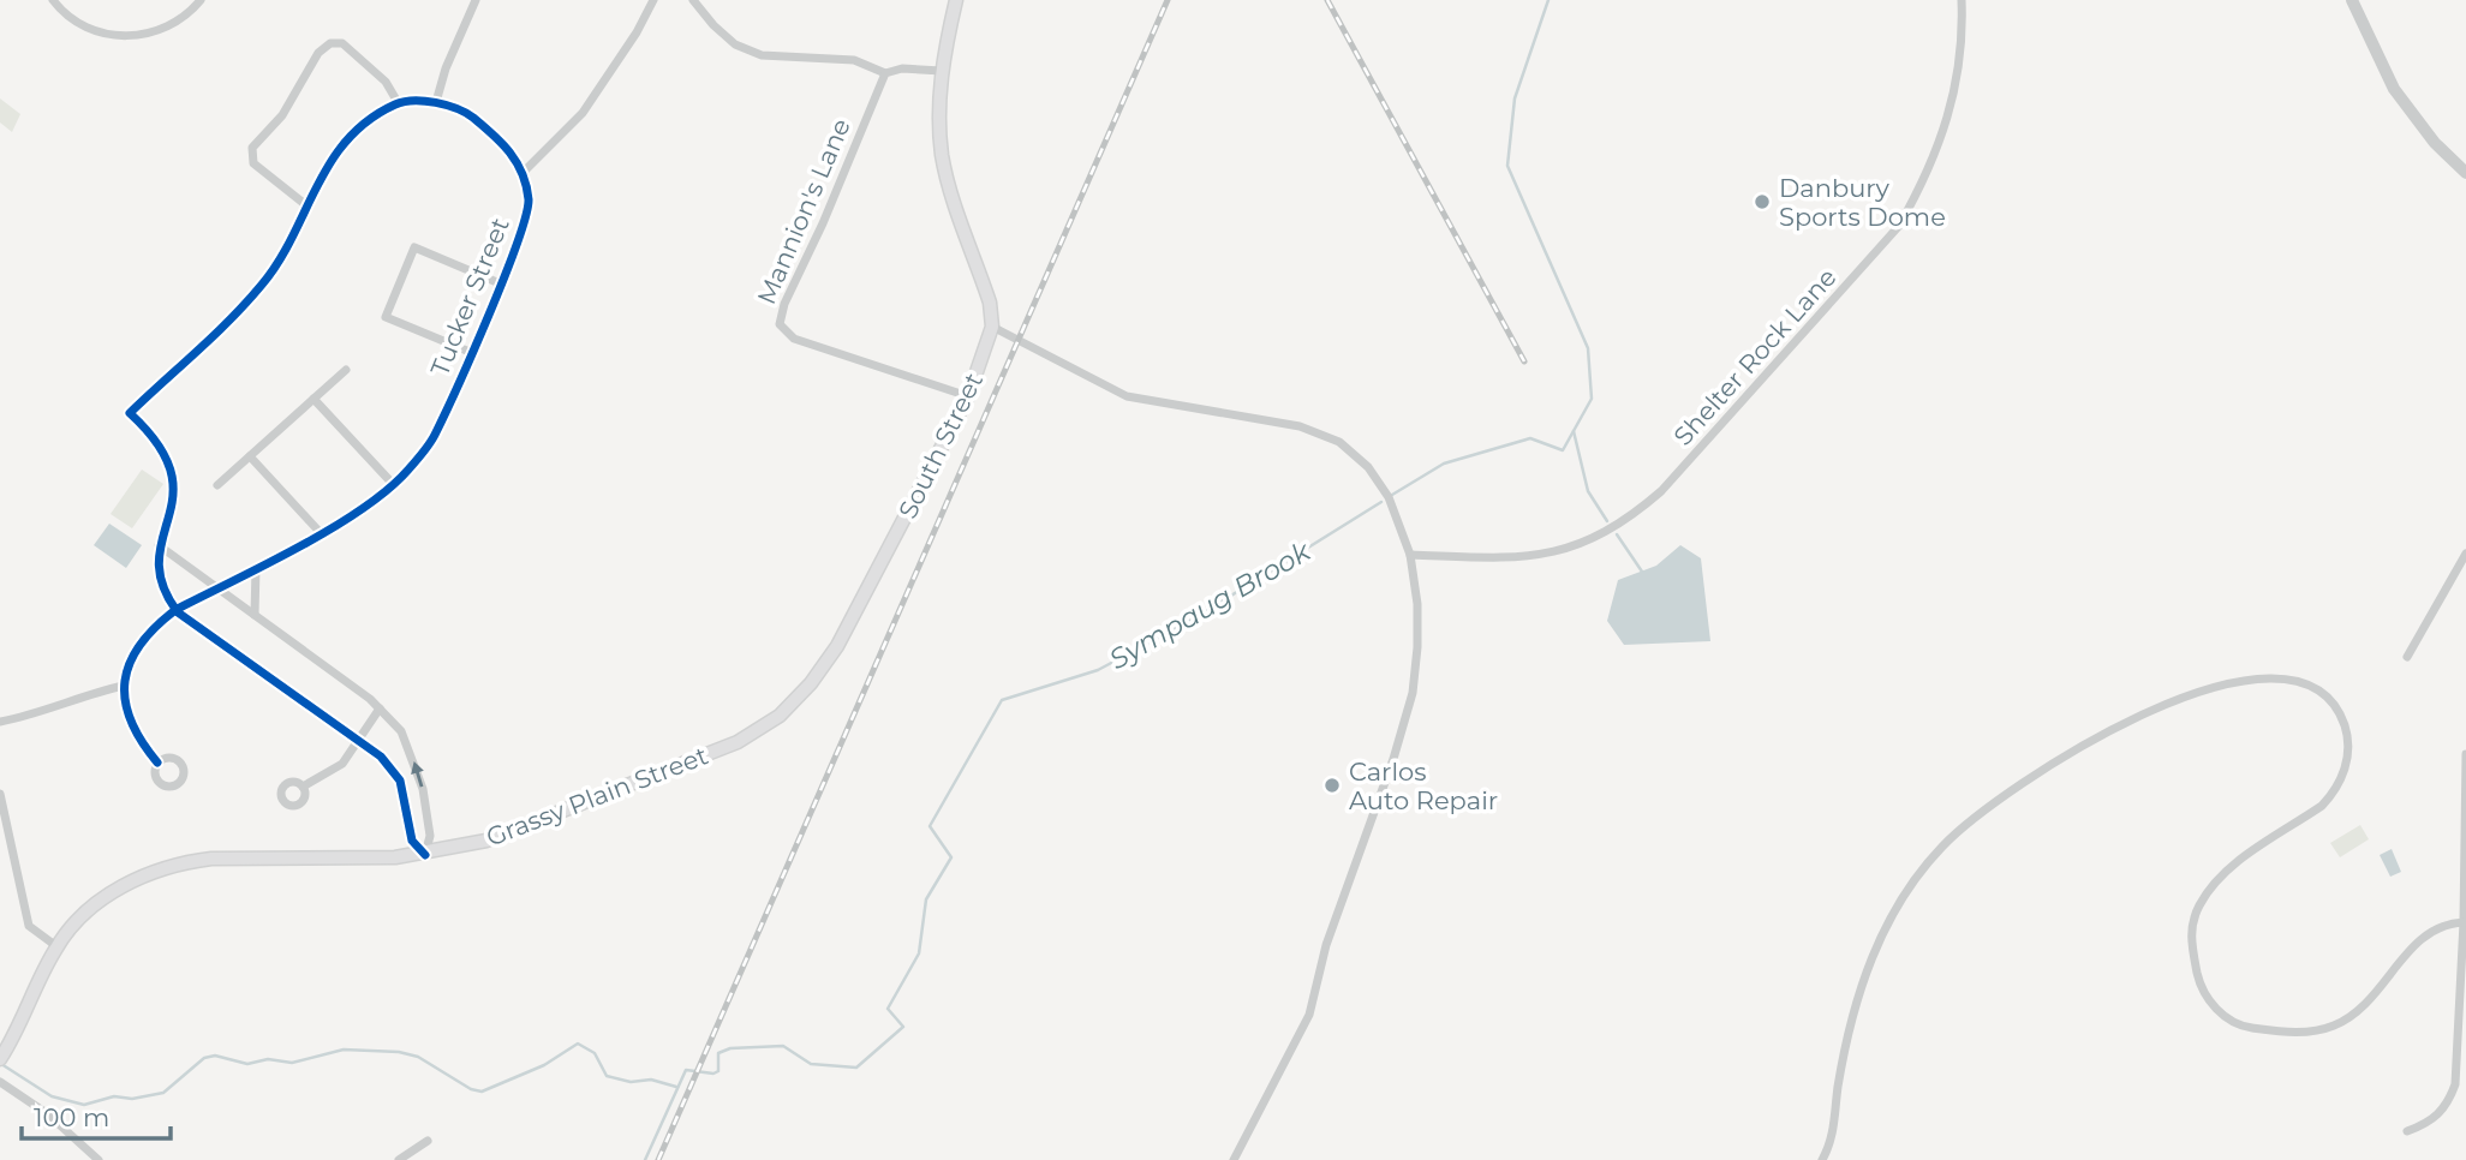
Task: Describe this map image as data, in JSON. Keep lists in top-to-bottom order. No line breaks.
{"streets":{"main road":["South Street","Grassy Plain Street"],"street":["Mannion's Lane","Tucker Street","Shelter Rock Lane"]},"crossings":[["Mannion's Lane","South Street"],["South Street","Grassy Plain Street"]],"water":["Sympaug Brook"],"places":["Danbury Sports Dome","Carlos Auto Repair"],"scale_bar":"100 m"}
